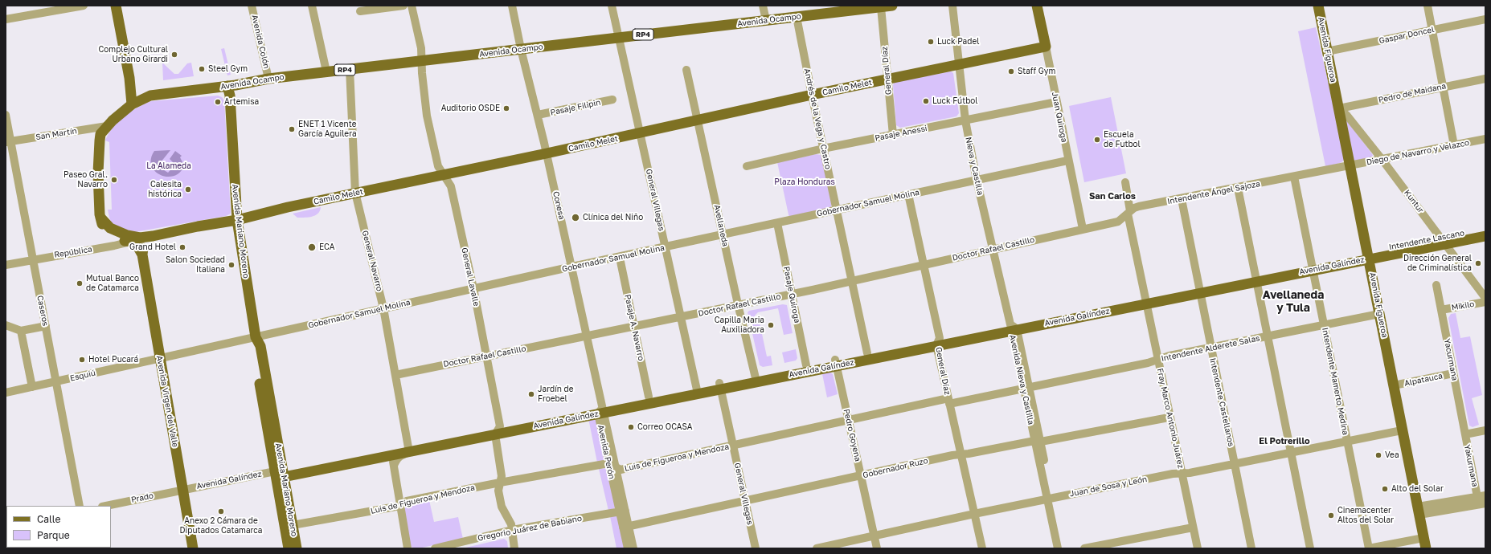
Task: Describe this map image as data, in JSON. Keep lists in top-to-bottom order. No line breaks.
{"streets":{"main road":["Avenida Ocampo","RP4","Avenida Figueroa","Camilo Melet","Juan Quiroga","Avenida Mariano Moreno","Intendente Lascano","Avenida Galíndez","Avenida Virgen del Valle"],"street":["Gaspar Doncel","Avenida Colón","General Díaz","Pedro de Maidana","Pasaje Filipin","Andrés de la Vega y Castro","Pasaje Anessi","San Martín","Diego de Navarro y Velazco","Nieva y Castilla","Intendente Ángel Sajoza","General Villegas","Kuntur","Gobernador Samuel Molina","Conesa","Avellaneda","Doctor Rafael Castillo","República","General Navarro","General Lavalle","Pasaje Quiroga","Mikilo","Caseros","Pasaje A. Navarro","Intendente Alderete Salas","Yacurmana","Esquiú","Avenida Nieva y Castilla","Alpatauca","Intendente Mamerto Medina","Intendente Castellanos","Fray Marco Antonio Juárez","Pedro Goyena","Avenida Perón","Luis de Figueroa y Mendoza","Yakurmana","Gobernador Ruzo","Juan de Sosa y León","Prado","Gregorio Juárez de Babiano"]},"crossings":[["Avenida Ocampo","Avenida Colón"],["Avenida Ocampo","General Díaz"],["Avenida Ocampo","Andrés de la Vega y Castro"],["Avenida Ocampo","San Martín"],["Avenida Ocampo","General Villegas"],["Avenida Ocampo","Conesa"],["Avenida Ocampo","Avenida Mariano Moreno"],["Avenida Ocampo","General Navarro"],["Avenida Ocampo","General Lavalle"],["Gaspar Doncel","Avenida Figueroa"],["Avenida Figueroa","Pedro de Maidana"],["Avenida Figueroa","Diego de Navarro y Velazco"],["Avenida Figueroa","Intendente Ángel Sajoza"],["Avenida Figueroa","Kuntur"],["Avenida Figueroa","Intendente Lascano"],["Avenida Figueroa","Avenida Galíndez"],["Avenida Figueroa","Intendente Alderete Salas"],["Avenida Figueroa","Alpatauca"],["Avenida Figueroa","Juan de Sosa y León"],["General Díaz","Camilo Melet"],["General Díaz","Pasaje Anessi"],["General Díaz","Gobernador Samuel Molina"],["General Díaz","Doctor Rafael Castillo"],["General Díaz","Avenida Galíndez"],["General Díaz","Luis de Figueroa y Mendoza"],["General Díaz","Gobernador Ruzo"],["General Díaz","Juan de Sosa y León"],["Camilo Melet","Juan Quiroga"],["Camilo Melet","Andrés de la Vega y Castro"],["Camilo Melet","Nieva y Castilla"],["Camilo Melet","General Villegas"],["Camilo Melet","Conesa"],["Camilo Melet","Avellaneda"],["Camilo Melet","Avenida Mariano Moreno"],["Camilo Melet","República"],["Camilo Melet","General Navarro"],["Camilo Melet","General Lavalle"],["Camilo Melet","Avenida Virgen del Valle"],["Pedro de Maidana","Kuntur"],["Pasaje Filipin","Conesa"],["Juan Quiroga","Pasaje Anessi"],["Juan Quiroga","Intendente Ángel Sajoza"],["Juan Quiroga","Gobernador Samuel Molina"],["Juan Quiroga","Doctor Rafael Castillo"],["Andrés de la Vega y Castro","Pasaje Anessi"],["Andrés de la Vega y Castro","Gobernador Samuel Molina"],["Andrés de la Vega y Castro","Doctor Rafael Castillo"],["Andrés de la Vega y Castro","Avenida Galíndez"],["Pasaje Anessi","Nieva y Castilla"],["San Martín","Caseros"],["Diego de Navarro y Velazco","Intendente Ángel Sajoza"],["Diego de Navarro y Velazco","Kuntur"],["Nieva y Castilla","Gobernador Samuel Molina"],["Nieva y Castilla","Doctor Rafael Castillo"],["Nieva y Castilla","Avenida Galíndez"],["Nieva y Castilla","Avenida Nieva y Castilla"],["Intendente Ángel Sajoza","Doctor Rafael Castillo"],["Intendente Ángel Sajoza","Intendente Mamerto Medina"],["Intendente Ángel Sajoza","Intendente Castellanos"],["Intendente Ángel Sajoza","Fray Marco Antonio Juárez"],["General Villegas","Gobernador Samuel Molina"],["General Villegas","Doctor Rafael Castillo"],["General Villegas","Avenida Galíndez"],["General Villegas","Luis de Figueroa y Mendoza"],["General Villegas","Gobernador Ruzo"],["Kuntur","Intendente Lascano"],["Gobernador Samuel Molina","Conesa"],["Gobernador Samuel Molina","Avellaneda"],["Gobernador Samuel Molina","Avenida Mariano Moreno"],["Gobernador Samuel Molina","General Navarro"],["Gobernador Samuel Molina","General Lavalle"],["Gobernador Samuel Molina","Pasaje Quiroga"],["Gobernador Samuel Molina","Pasaje A. Navarro"],["Gobernador Samuel Molina","Esquiú"],["Gobernador Samuel Molina","Avenida Virgen del Valle"],["Conesa","Doctor Rafael Castillo"],["Conesa","Avenida Galíndez"],["Conesa","Avenida Perón"],["Avellaneda","Doctor Rafael Castillo"],["Avellaneda","Avenida Galíndez"],["Avenida Mariano Moreno","Avenida Galíndez"],["Avenida Mariano Moreno","Luis de Figueroa y Mendoza"],["Intendente Lascano","Avenida Galíndez"],["Doctor Rafael Castillo","General Navarro"],["Doctor Rafael Castillo","General Lavalle"],["Doctor Rafael Castillo","Pasaje Quiroga"],["Doctor Rafael Castillo","Pasaje A. Navarro"],["República","Caseros"],["República","Avenida Virgen del Valle"],["General Navarro","Avenida Galíndez"],["Avenida Galíndez","General Lavalle"],["Avenida Galíndez","Pasaje Quiroga"],["Avenida Galíndez","Pasaje A. Navarro"],["Avenida Galíndez","Avenida Nieva y Castilla"],["Avenida Galíndez","Intendente Mamerto Medina"],["Avenida Galíndez","Avenida Virgen del Valle"],["Avenida Galíndez","Intendente Castellanos"],["Avenida Galíndez","Fray Marco Antonio Juárez"],["Avenida Galíndez","Pedro Goyena"],["Avenida Galíndez","Avenida Perón"],["Avenida Galíndez","Prado"],["General Lavalle","Luis de Figueroa y Mendoza"],["General Lavalle","Gregorio Juárez de Babiano"],["Mikilo","Yacurmana"],["Caseros","Esquiú"],["Intendente Alderete Salas","Avenida Nieva y Castilla"],["Intendente Alderete Salas","Intendente Mamerto Medina"],["Intendente Alderete Salas","Intendente Castellanos"],["Intendente Alderete Salas","Fray Marco Antonio Juárez"],["Intendente Alderete Salas","Luis de Figueroa y Mendoza"],["Yacurmana","Alpatauca"],["Yacurmana","Yakurmana"],["Esquiú","Avenida Virgen del Valle"],["Avenida Nieva y Castilla","Luis de Figueroa y Mendoza"],["Avenida Nieva y Castilla","Gobernador Ruzo"],["Avenida Nieva y Castilla","Juan de Sosa y León"],["Intendente Mamerto Medina","Juan de Sosa y León"],["Avenida Virgen del Valle","Prado"],["Intendente Castellanos","Juan de Sosa y León"],["Fray Marco Antonio Juárez","Gobernador Ruzo"],["Fray Marco Antonio Juárez","Juan de Sosa y León"],["Pedro Goyena","Luis de Figueroa y Mendoza"],["Pedro Goyena","Gobernador Ruzo"],["Pedro Goyena","Juan de Sosa y León"],["Avenida Perón","Luis de Figueroa y Mendoza"],["Avenida Perón","Gobernador Ruzo"],["Avenida Perón","Gregorio Juárez de Babiano"]],"districts":["San Carlos","Avellaneda y Tula","El Potrerillo"],"parks":["La Alameda","Plaza Honduras"],"places":["Luck Padel","Complejo Cultural Urbano Girardi","Steel Gym","Staff Gym","Luck Fútbol","Artemisa","Auditorio OSDE","ENET 1 Vicente García Aguilera","Escuela de Futbol","Paseo Gral. Navarro","Calesita histórica","Clínica del Niño","Grand Hotel","ECA","Dirección General de Criminalística","Salon Sociedad Italiana","Mutual Banco de Catamarca","Capilla Maria Auxiliadora","Hotel Pucará","Jardín de Froebel","Correo OCASA","Vea","Alto del Solar","Anexo 2 Cámara de Diputados Catamarca","Cinemacenter Altos del Solar"],"legend":["Calle","Parque"]}
